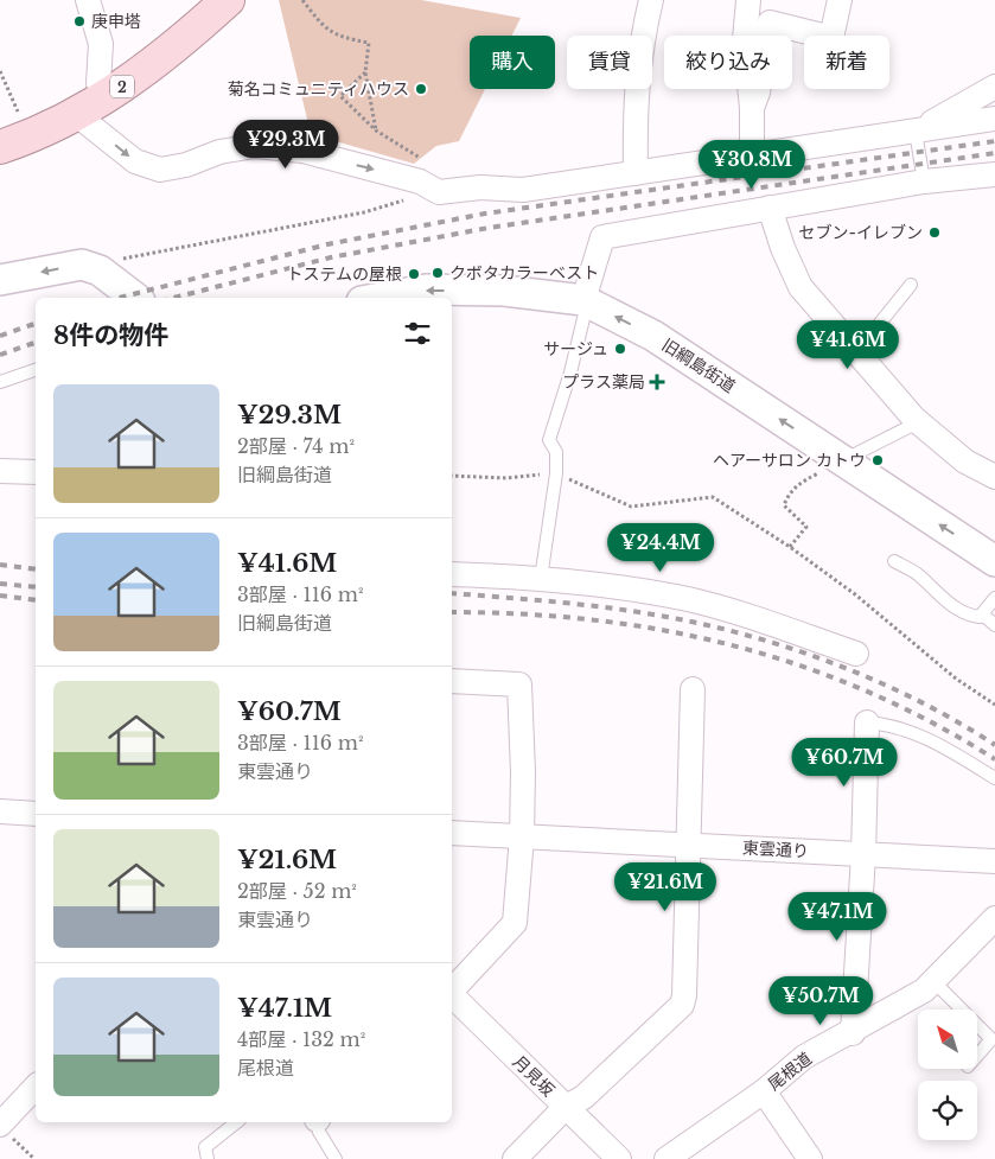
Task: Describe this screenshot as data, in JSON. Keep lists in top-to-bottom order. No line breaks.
{"streets":{"main road":["2"],"street":["旧綱島街道","東雲通り","尾根道","月見坂"]},"places":{"other":["庚申塔","菊名コミュニティハウス","セブン-イレブン","クボタカラーベスト","トステムの屋根","サージュ","ヘアーサロン カトウ"],"health":["プラス薬局"]},"north":"top left","page":{"chip":["購入","賃貸","絞り込み","新着"],"price":["¥29.3M","¥30.8M","¥41.6M","¥24.4M","¥60.7M","¥21.6M","¥47.1M","¥50.7M"],"heading":"8件の物件","list":[{"name":"¥29.3M","note":"2部屋 · 74 m² · 旧綱島街道"},{"name":"¥41.6M","note":"3部屋 · 116 m² · 旧綱島街道"},{"name":"¥60.7M","note":"3部屋 · 116 m² · 東雲通り"},{"name":"¥21.6M","note":"2部屋 · 52 m² · 東雲通り"},{"name":"¥47.1M","note":"4部屋 · 132 m² · 尾根道"}]}}
